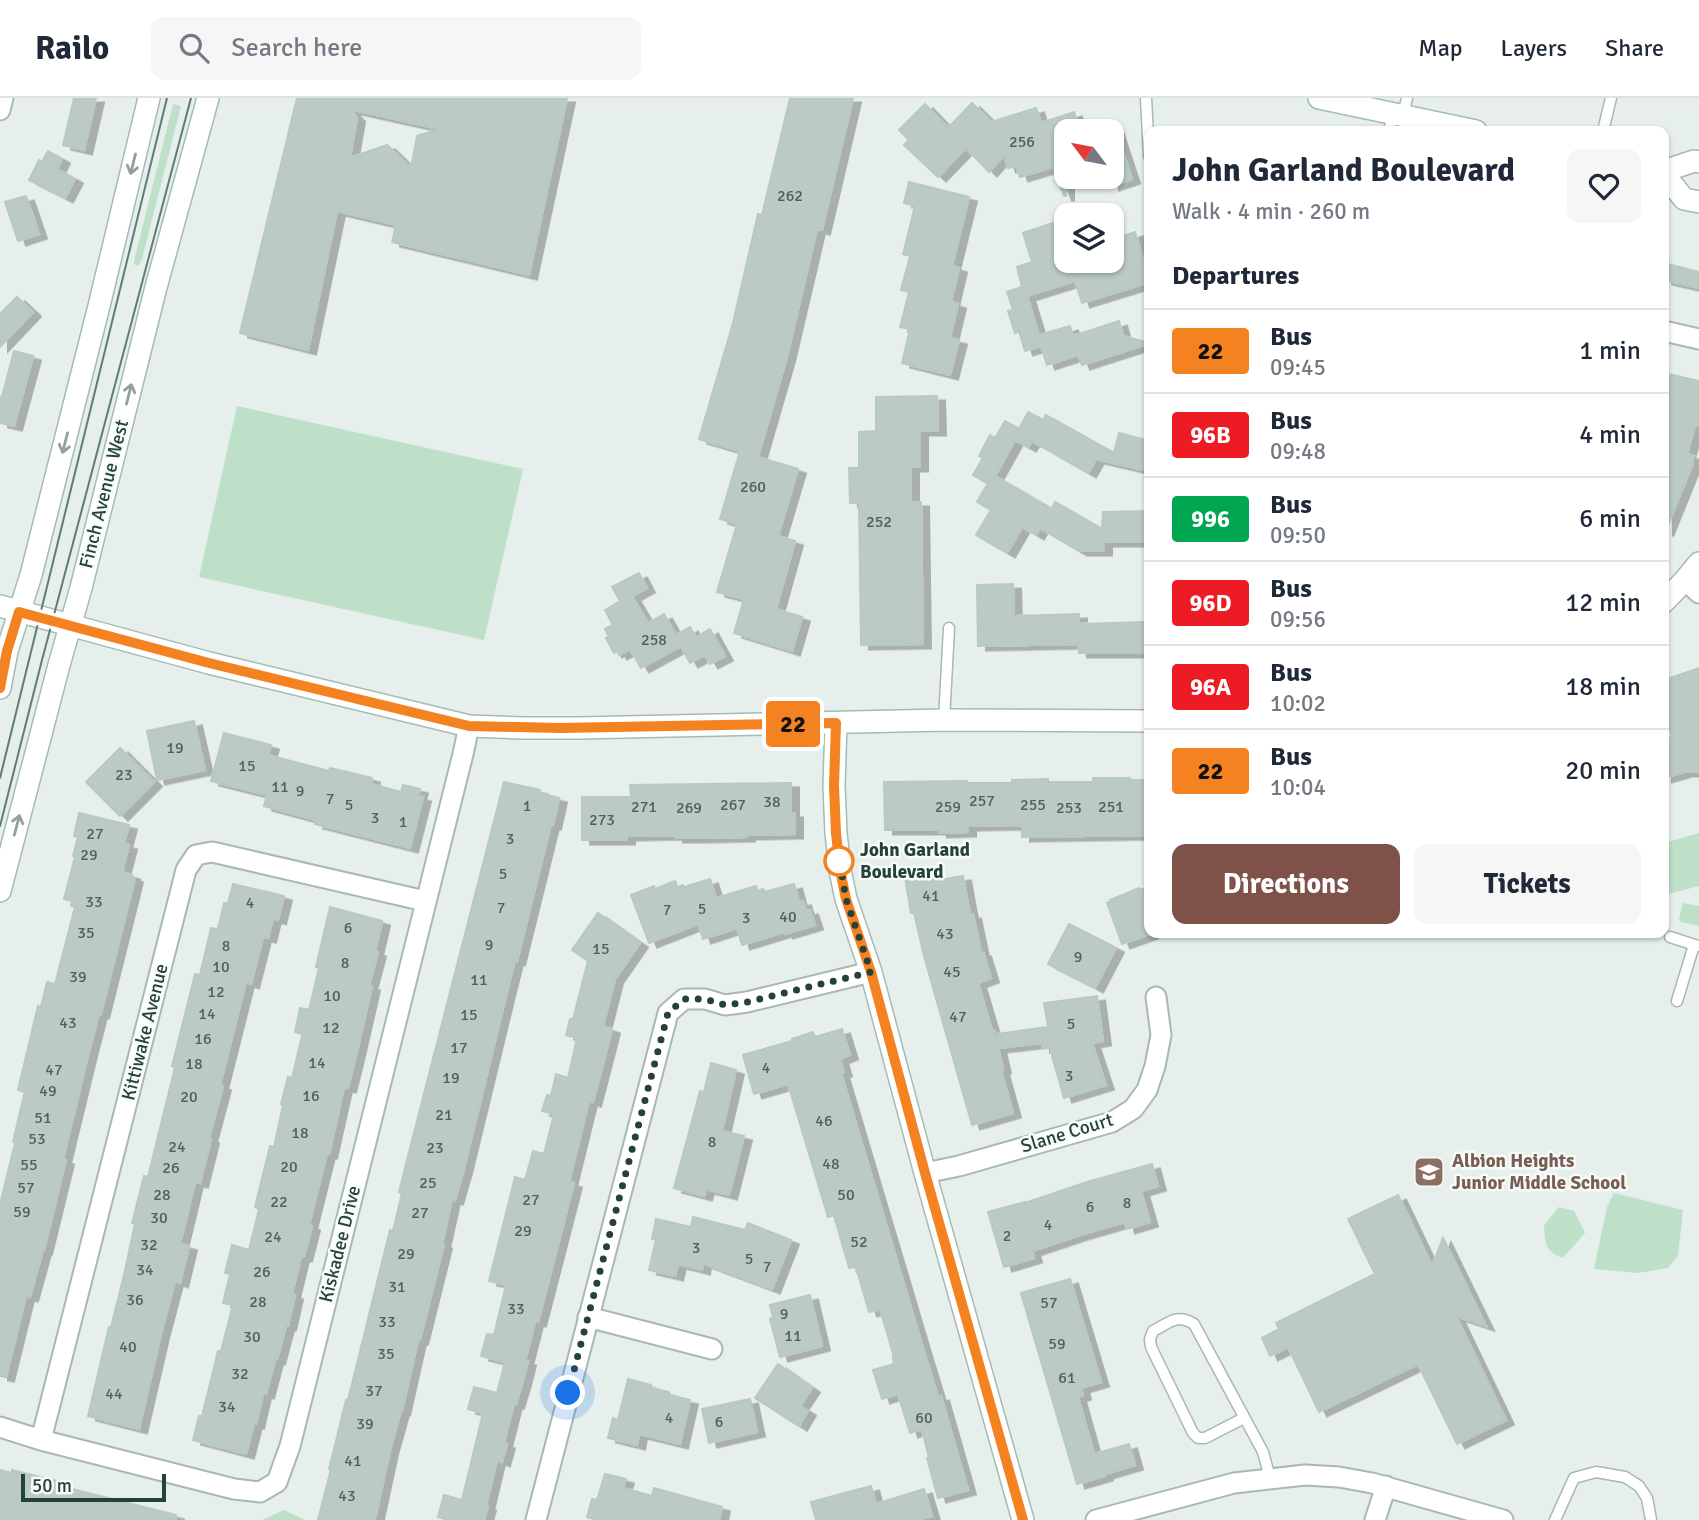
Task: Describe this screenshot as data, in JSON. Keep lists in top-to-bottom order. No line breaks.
{"streets":{"street":["Finch Avenue West","Kittiwake Avenue","Slane Court","Kiskadee Drive"]},"crossings":[["Kittiwake Avenue","Kiskadee Drive"]],"places":{"other":["John Garland Boulevard"],"school or university":["Albion Heights Junior Middle School"]},"lines":["bus line 22"],"house_numbers":["256","262","260","252","258","19","15","23","11","9","7","257","38","5","267","255","1","271","259","251","269","253","3","273","1","27","3","29","5","41","33","4","7","5","7","40","3","6","35","43","9","8","15","9","8","10","45","39","11","12","10","14","15","47","43","5","12","16","17","14","18","4","47","3","19","49","16","20","21","51","46","18","53","8","24","23","48","55","20","26","25","57","28","50","27","22","8","6","59","27","30","4","29","2","24","52","32","3","29","5","7","34","26","31","36","28","57","33","9","33","11","30","59","40","35","32","61","37","44","34","4","60","6","39","41","43"],"scale_bar":"50 m","north":"top left","page":{"header":"Railo","search":"Search here","nav":["Map","Layers","Share"],"on_map":"22","heading":[["John Garland Boulevard","Walk · 4 min · 260 m"],"Departures"],"list":[{"mark":"22","name":"Bus","note":"09:45","value":"1 min"},{"mark":"96B","name":"Bus","note":"09:48","value":"4 min"},{"mark":"996","name":"Bus","note":"09:50","value":"6 min"},{"mark":"96D","name":"Bus","note":"09:56","value":"12 min"},{"mark":"96A","name":"Bus","note":"10:02","value":"18 min"},{"mark":"22","name":"Bus","note":"10:04","value":"20 min"}],"buttons":["Directions","Tickets"],"scale":"50 m"}}
